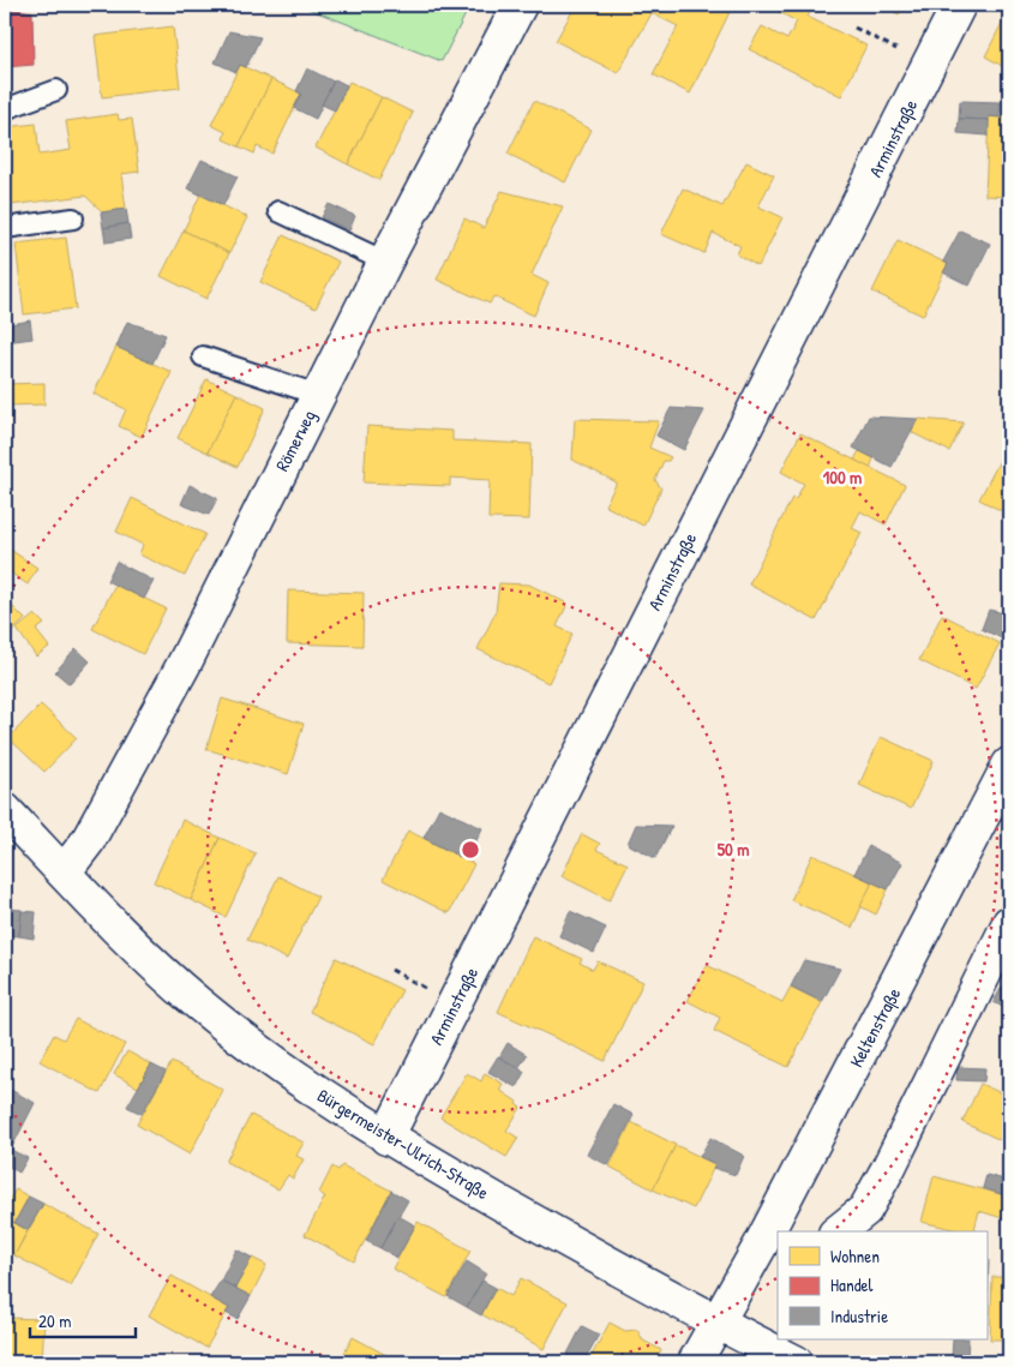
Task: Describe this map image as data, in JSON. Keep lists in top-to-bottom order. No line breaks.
{"streets":{"street":["Arminstraße","Römerweg","Keltenstraße","Bürgermeister-Ulrich-Straße"]},"crossings":[["Arminstraße","Bürgermeister-Ulrich-Straße"],["Römerweg","Bürgermeister-Ulrich-Straße"],["Keltenstraße","Bürgermeister-Ulrich-Straße"]],"legend":["Wohnen","Handel","Industrie"],"scale_bar":"20 m","rings":["100 m","50 m"]}
